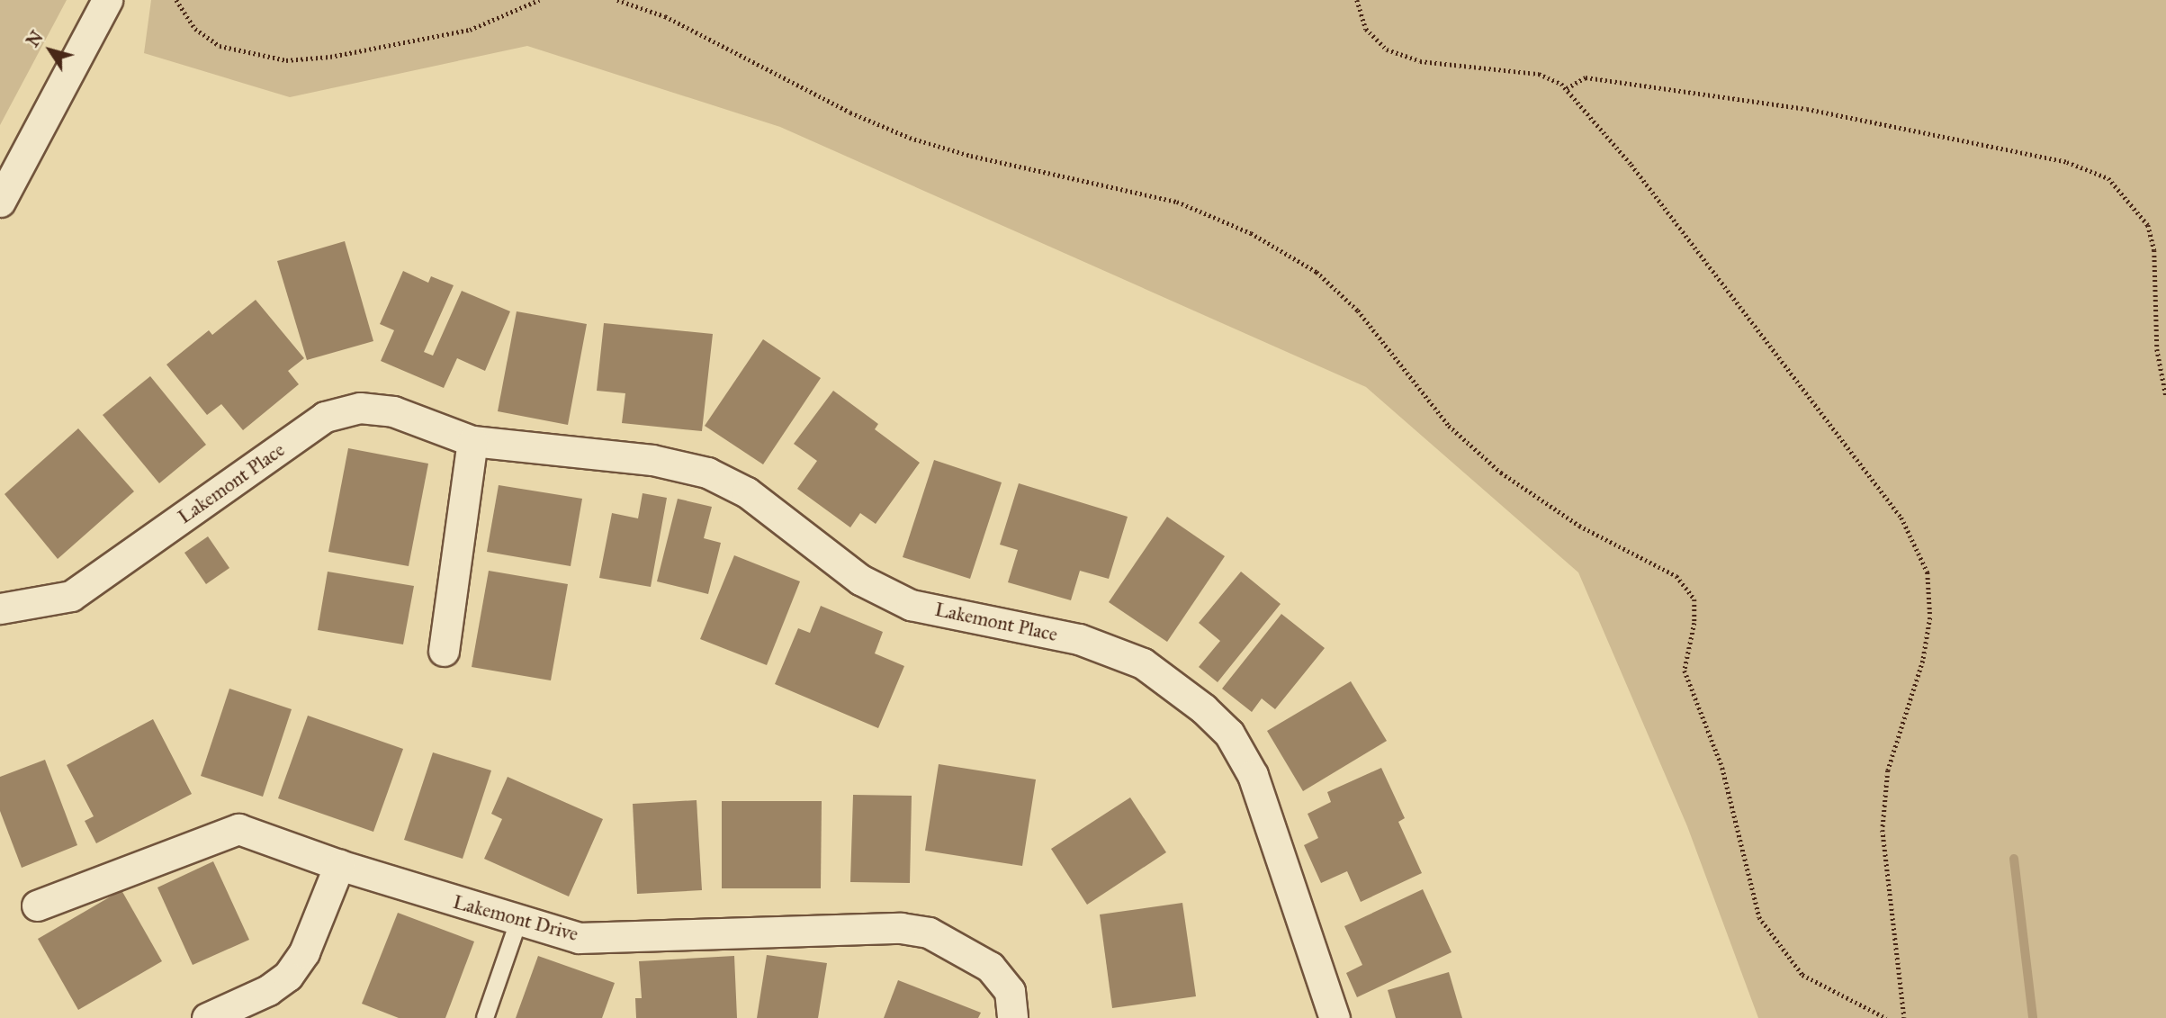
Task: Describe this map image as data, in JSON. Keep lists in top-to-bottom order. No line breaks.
{"streets":{"street":["Lakemont Place","Lakemont Drive"]},"north":"top left"}
